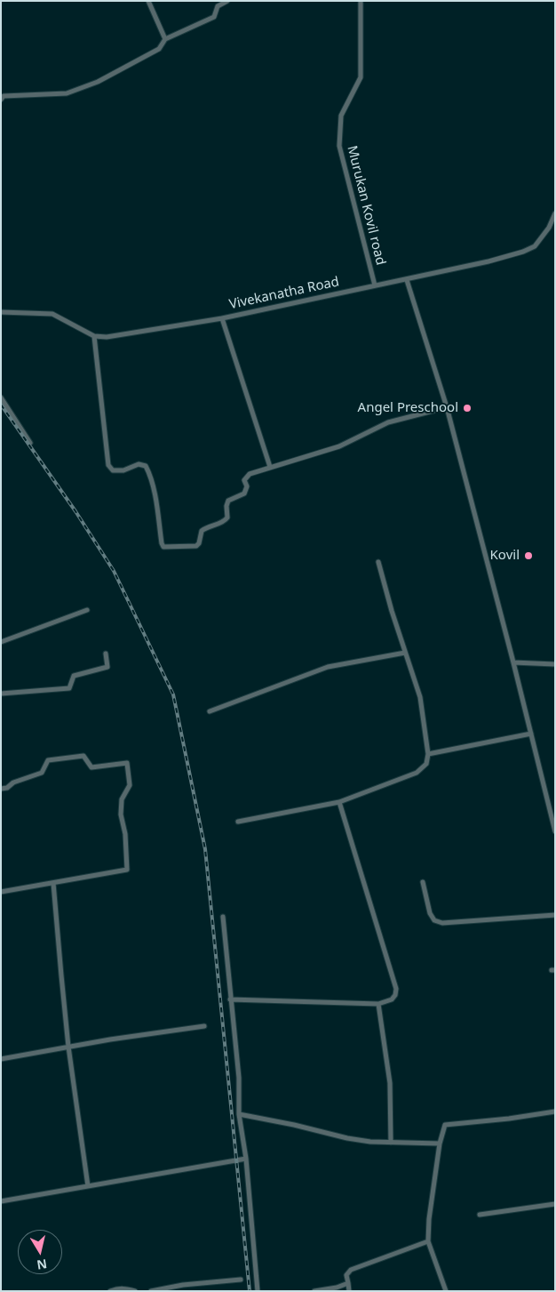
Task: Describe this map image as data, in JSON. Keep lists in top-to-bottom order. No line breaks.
{"streets":{"street":["Murukan Kovil road","Vivekanatha Road"]},"crossings":[["Murukan Kovil road","Vivekanatha Road"]],"places":["Angel Preschool","Kovil"],"north":"bottom"}
